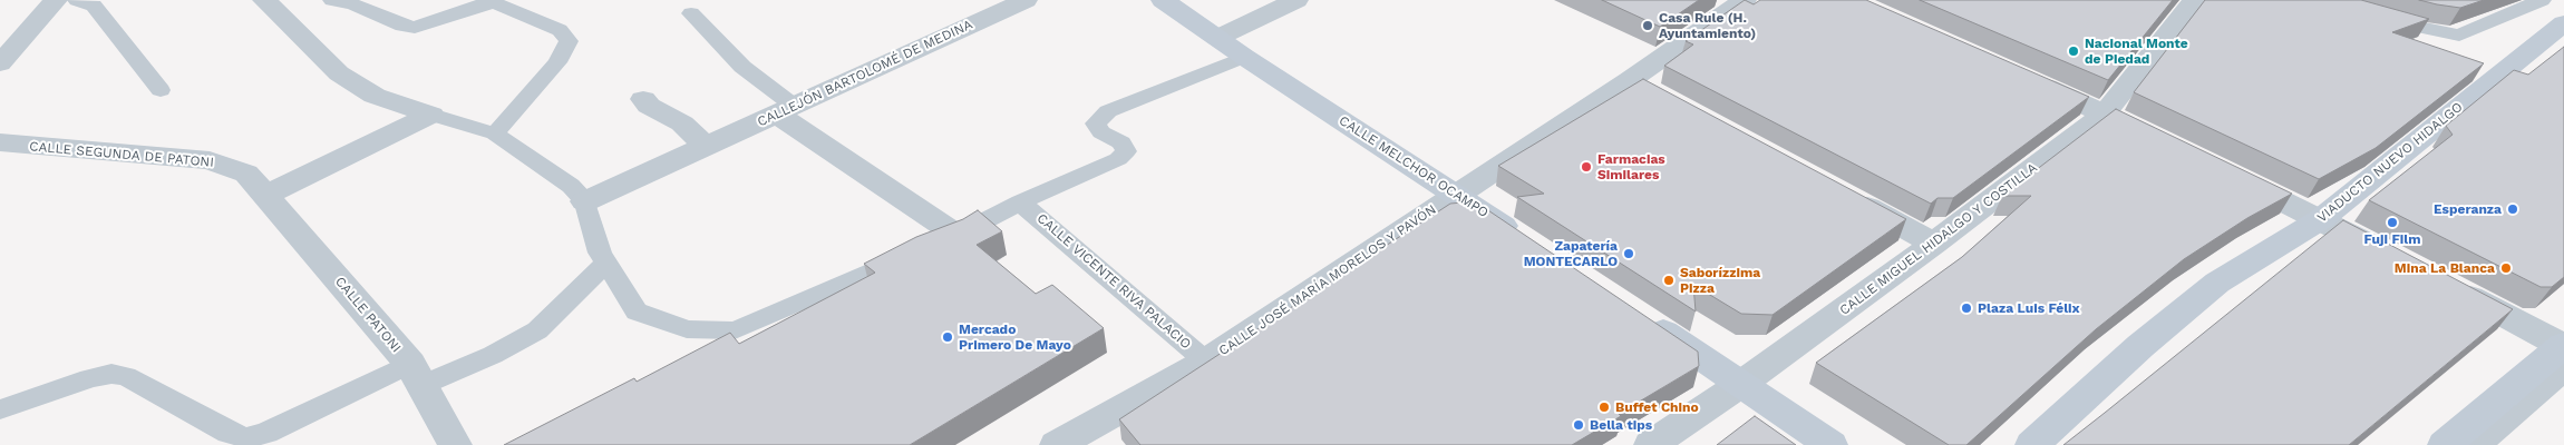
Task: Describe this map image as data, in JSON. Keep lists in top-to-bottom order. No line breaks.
{"streets":{"main road":["VIADUCTO NUEVO HIDALGO","CALLE MELCHOR OCAMPO"],"street":["CALLEJÓN BARTOLOMÉ DE MEDINA","CALLE SEGUNDA DE PATONI","CALLE MIGUEL HIDALGO Y COSTILLA","CALLE JOSÉ MARÍA MORELOS Y PAVÓN","CALLE PATONI"],"lane":["CALLE VICENTE RIVA PALACIO"]},"crossings":[["CALLE SEGUNDA DE PATONI","CALLE PATONI"],["CALLE MELCHOR OCAMPO","CALLE JOSÉ MARÍA MORELOS Y PAVÓN"],["CALLE JOSÉ MARÍA MORELOS Y PAVÓN","CALLE VICENTE RIVA PALACIO"]],"places":["Casa Rule (H. Ayuntamiento)","Nacional Monte de Piedad","Farmacias Similares","Esperanza","Fuji Film","Zapatería MONTECARLO","Mina La Blanca","Saborízzima Pizza","Plaza Luis Félix","Mercado Primero De Mayo","Buffet Chino","Bella tips"]}
